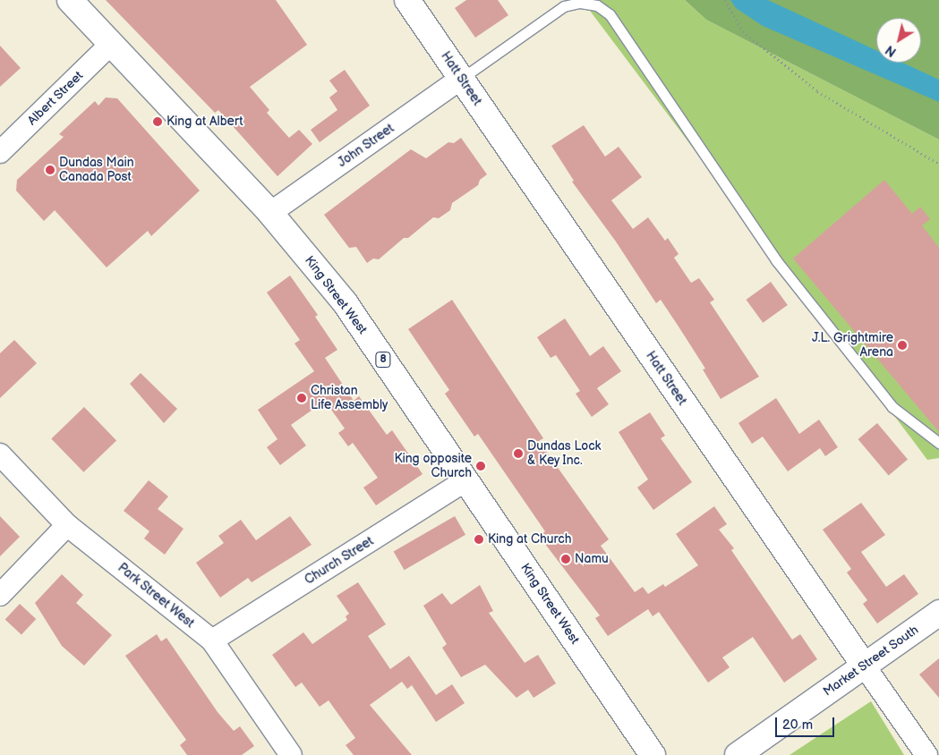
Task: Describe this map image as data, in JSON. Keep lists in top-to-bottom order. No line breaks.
{"streets":{"street":["Hatt Street","Albert Street","John Street","King Street West","8","Church Street","Park Street West","Market Street South"]},"crossings":[["Hatt Street","John Street"],["Hatt Street","Market Street South"],["Albert Street","King Street West"],["John Street","King Street West"],["King Street West","Church Street"],["Church Street","Park Street West"]],"places":["King at Albert","Dundas Main Canada Post","J.L. Grightmire Arena","Christan Life Assembly","Dundas Lock & Key Inc.","King opposite Church","King at Church","Namu"],"scale_bar":"20 m","north":"bottom left"}
